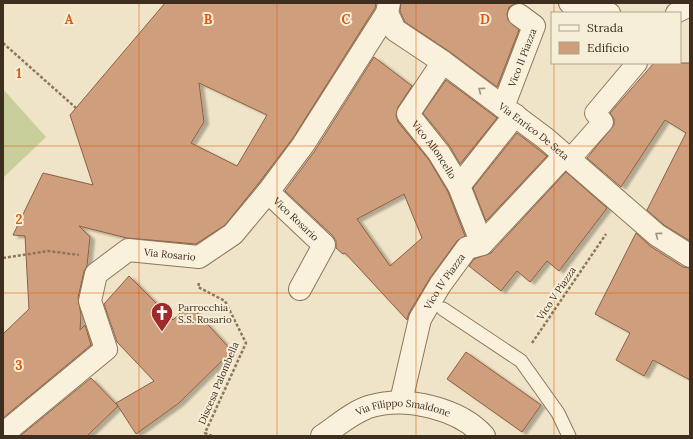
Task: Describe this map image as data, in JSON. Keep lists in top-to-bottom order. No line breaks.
{"streets":{"street":["Vico II Piazza","Via Enrico De Seta","Vico Alloncello","Vico Rosario","Via Rosario","Vico IV Piazza","Via Filippo Smaldone"],"path":["Vico V Piazza","Discesa Palombella"]},"crossings":[["Vico II Piazza","Via Enrico De Seta"],["Via Enrico De Seta","Vico Alloncello"],["Via Enrico De Seta","Via Rosario"],["Via Enrico De Seta","Vico IV Piazza"],["Vico Alloncello","Vico IV Piazza"],["Vico Rosario","Via Rosario"],["Via Rosario","Discesa Palombella"],["Vico IV Piazza","Via Filippo Smaldone"]],"one_way":["Via Enrico De Seta"],"places":{"church":["Parrocchia S.S. Rosario"]},"legend":["Strada","Edificio"],"grid":{"columns":["A","B","C","D"],"rows":["1","2","3"]}}
